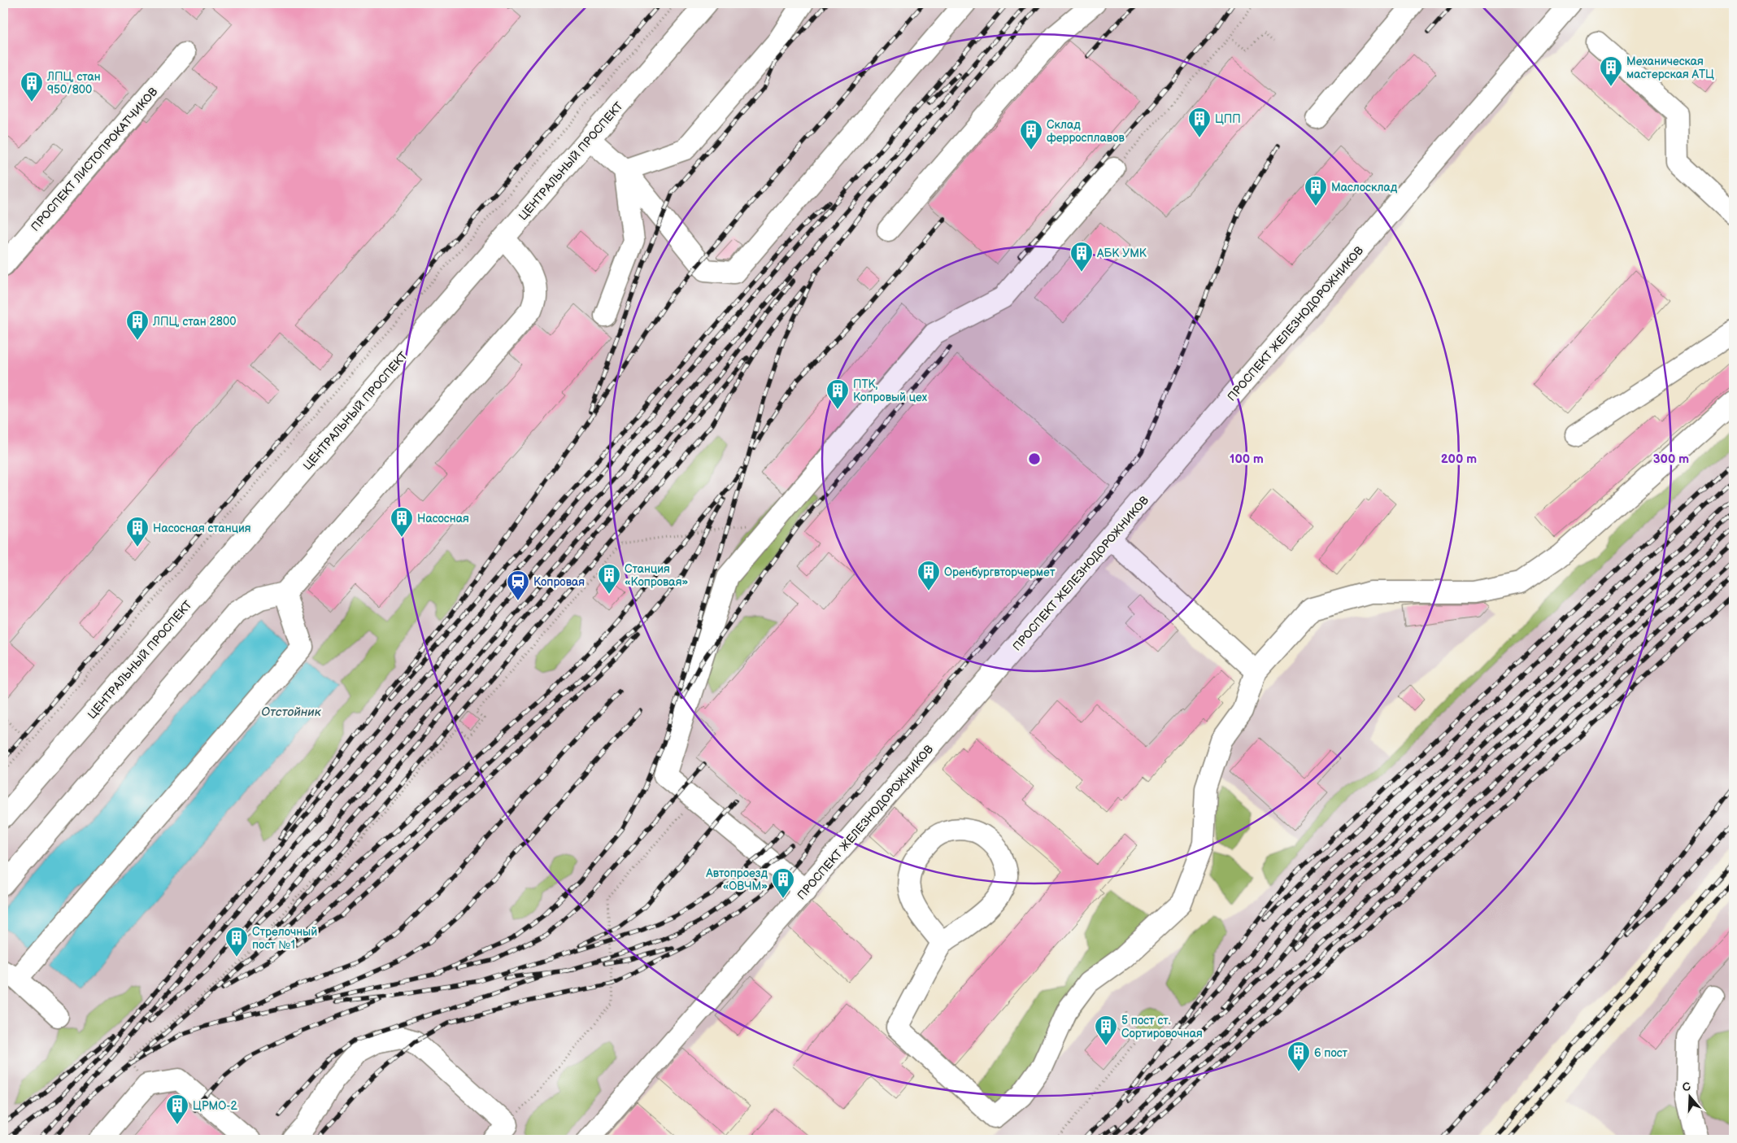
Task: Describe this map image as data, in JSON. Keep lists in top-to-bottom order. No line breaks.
{"streets":{"street":["ПРОСПЕКТ ЛИСТОПРОКАТЧИКОВ","ЦЕНТРАЛЬНЫЙ ПРОСПЕКТ","ПРОСПЕКТ ЖЕЛЕЗНОДОРОЖНИКОВ"]},"water":["Отстойник"],"places":{"building":["Механическая мастерская АТЦ","ЛПЦ, стан 950/800","ЦПП","Склад ферросплавов","Маслосклад","АБК УМК","ЛПЦ, стан 2800","ПТК, Копровый цех","Насосная","Насосная станция","Оренбургвторчермет","Станция «Копровая»","Автопроезд «ОВЧМ»","Стрелочный пост №1","5 пост ст. Сортировочная","6 пост","ЦРМО-2"],"station":["Копровая"]},"north":"top","rings":["100 m","200 m","300 m"]}
